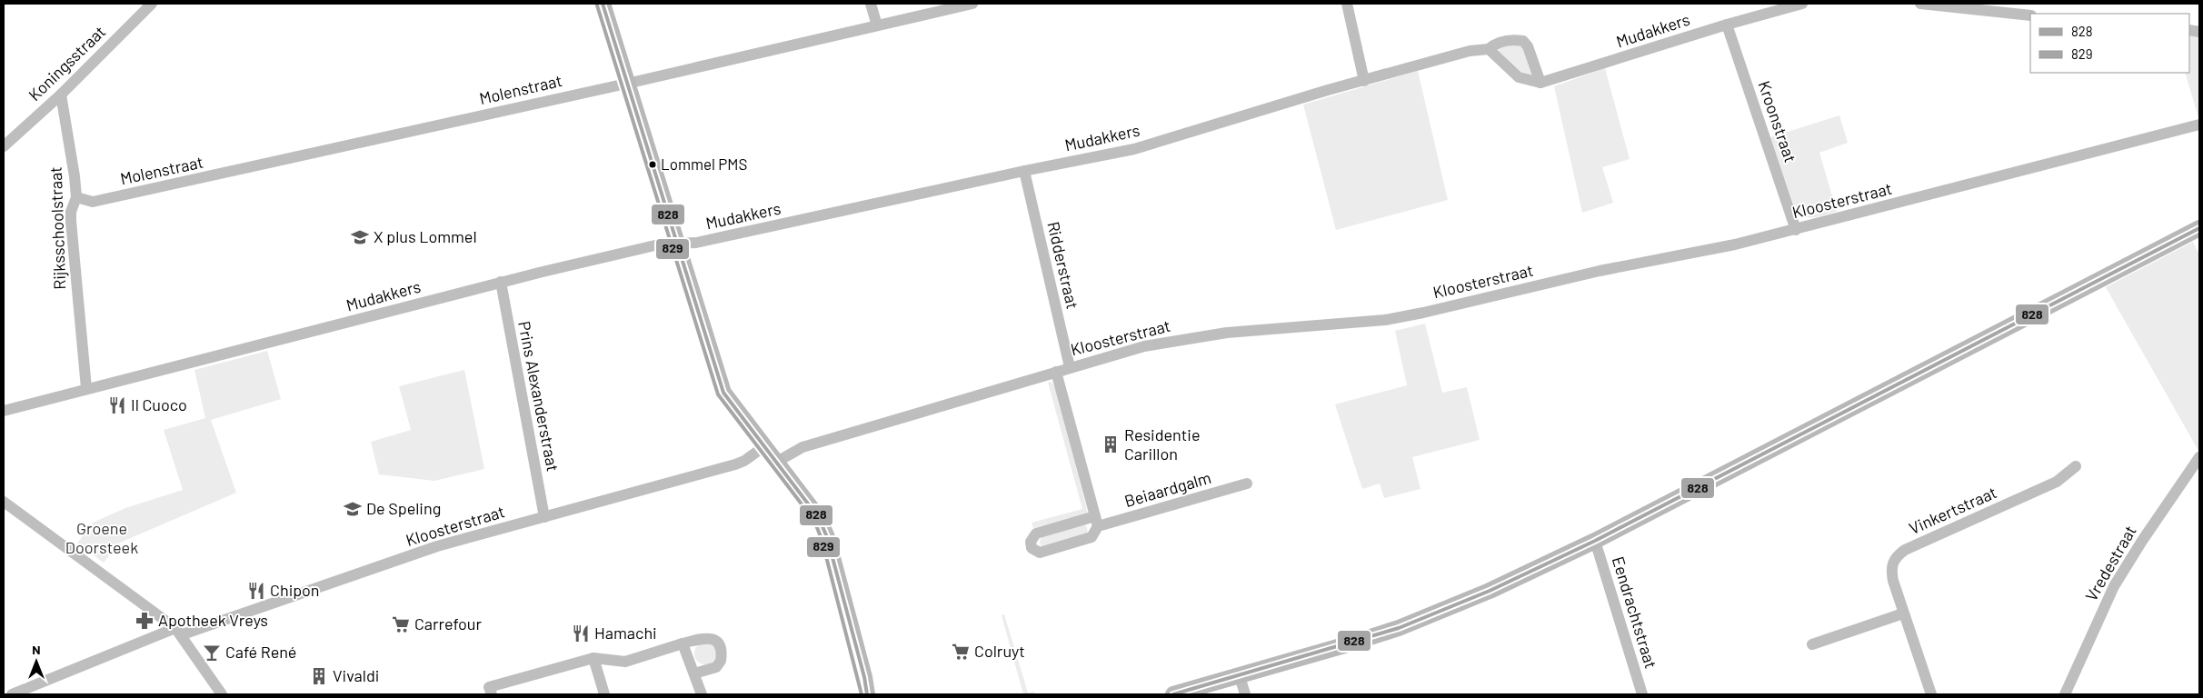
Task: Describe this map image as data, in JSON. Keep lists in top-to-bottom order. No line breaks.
{"streets":{"street":["Mudakkers","Koningsstraat","Molenstraat","Kroonstraat","Kloosterstraat","Rijksschoolstraat","Ridderstraat","Prins Alexanderstraat","Beiaardgalm","Vinkertstraat","Vredestraat","Eendrachtstraat"]},"crossings":[["Mudakkers","Kroonstraat"],["Mudakkers","Rijksschoolstraat"],["Mudakkers","Ridderstraat"],["Mudakkers","Prins Alexanderstraat"],["Koningsstraat","Rijksschoolstraat"],["Molenstraat","Rijksschoolstraat"],["Kroonstraat","Kloosterstraat"],["Kloosterstraat","Ridderstraat"],["Kloosterstraat","Prins Alexanderstraat"]],"parks":["Groene Doorsteek"],"places":{"other":["Lommel PMS"],"school or university":["X plus Lommel","De Speling"],"restaurant":["Il Cuoco","Chipon","Hamachi"],"building":["Residentie Carillon","Vivaldi"],"pharmacy":["Apotheek Vreys"],"supermarket":["Carrefour","Colruyt"],"bar":["Café René"]},"lines":["transit line 828","transit line 829"],"legend":["828","829"],"north":"top"}
